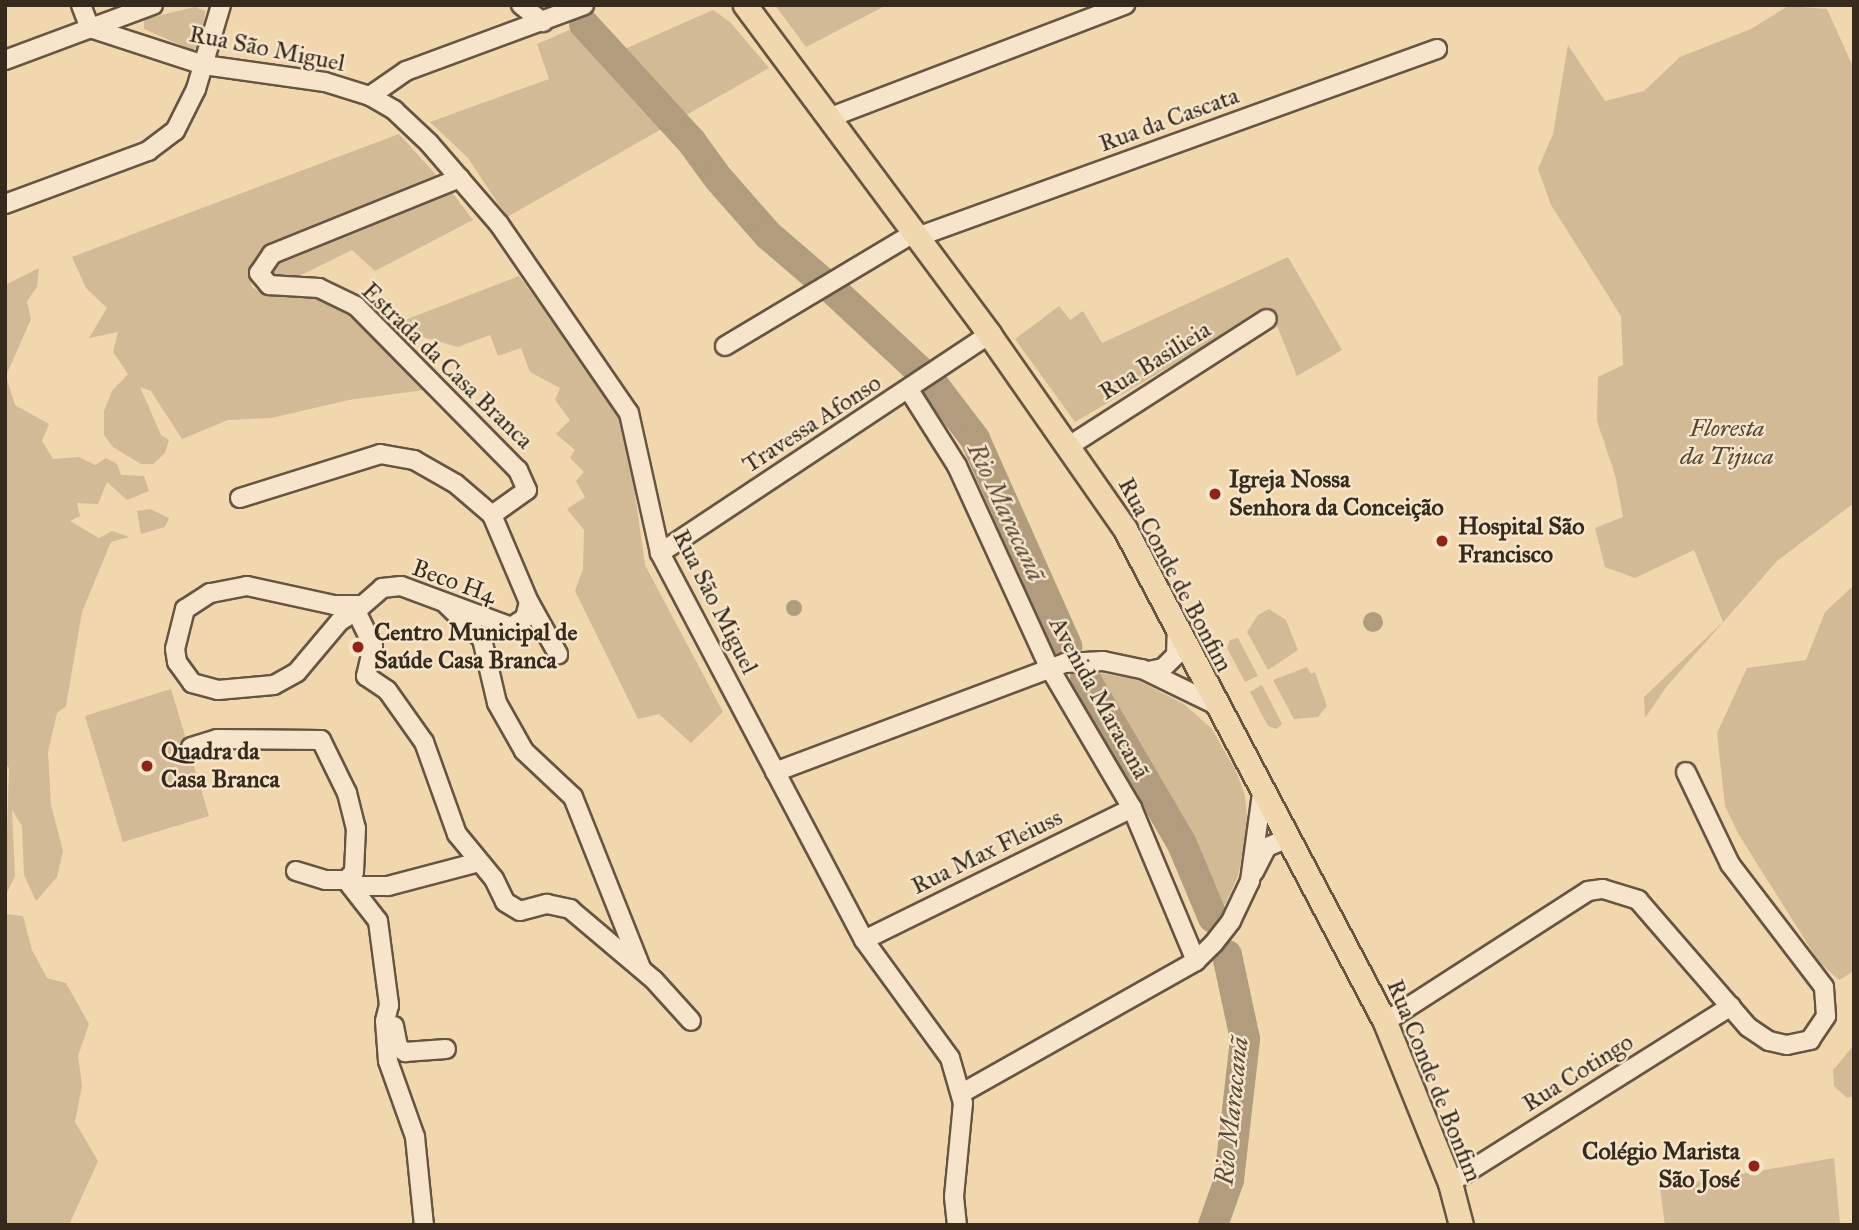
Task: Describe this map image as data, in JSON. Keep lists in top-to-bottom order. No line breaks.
{"streets":{"main road":["Rua Conde de Bonfim"],"street":["Rua São Miguel","Rua da Cascata","Rua Basilieia","Estrada da Casa Branca","Travessa Afonso","Beco H4","Avenida Maracanã","Rua Max Fleiuss","Rua Cotingo"]},"crossings":[["Rua São Miguel","Estrada da Casa Branca"],["Rua São Miguel","Travessa Afonso"],["Rua São Miguel","Rua Max Fleiuss"],["Rua da Cascata","Rua Conde de Bonfim"],["Rua Basilieia","Rua Conde de Bonfim"],["Travessa Afonso","Rua Conde de Bonfim"],["Travessa Afonso","Avenida Maracanã"],["Rua Conde de Bonfim","Rua Cotingo"],["Avenida Maracanã","Rua Max Fleiuss"]],"water":["Rio Maracanã"],"parks":["Floresta da Tijuca"],"places":["Igreja Nossa Senhora da Conceição","Hospital São Francisco","Centro Municipal de Saúde Casa Branca","Quadra da Casa Branca","Colégio Marista São José"]}
